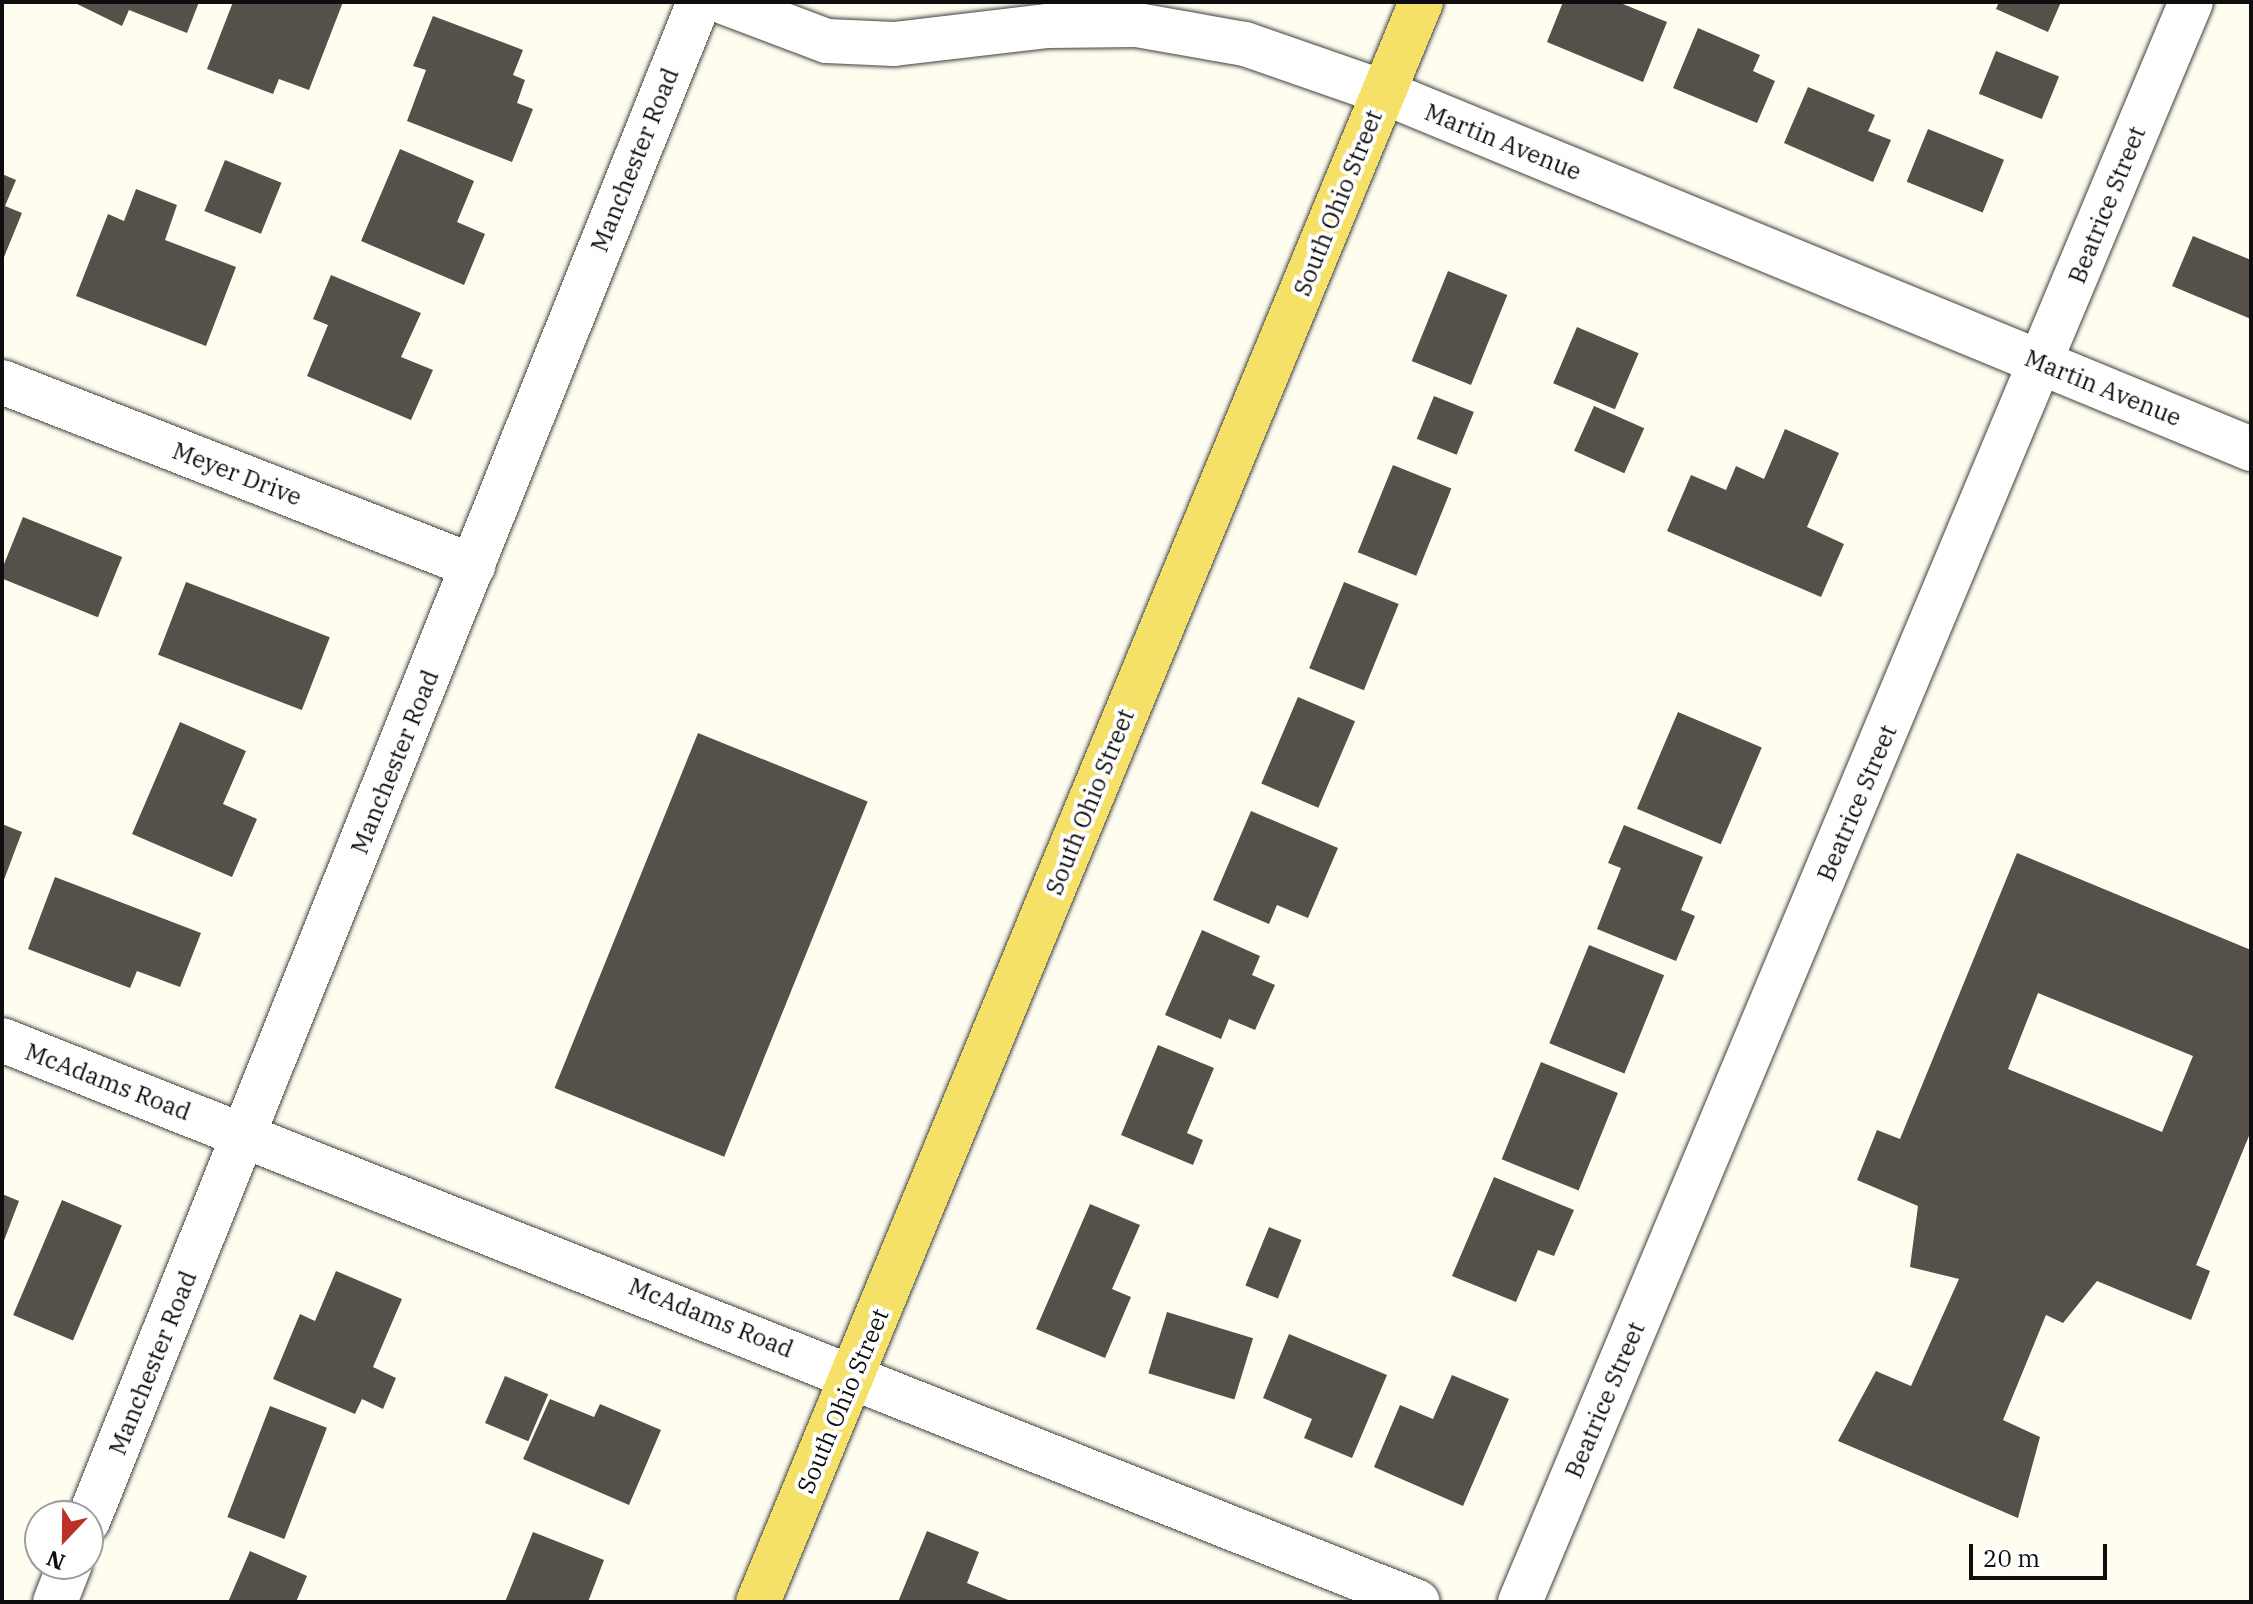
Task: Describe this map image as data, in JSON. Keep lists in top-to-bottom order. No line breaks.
{"streets":{"main road":["South Ohio Street"],"street":["Martin Avenue","Manchester Road","Beatrice Street","Meyer Drive","McAdams Road"]},"crossings":[["Martin Avenue","South Ohio Street"],["Martin Avenue","Beatrice Street"],["Manchester Road","Meyer Drive"],["Manchester Road","McAdams Road"],["South Ohio Street","McAdams Road"]],"scale_bar":"20 m","north":"bottom"}
